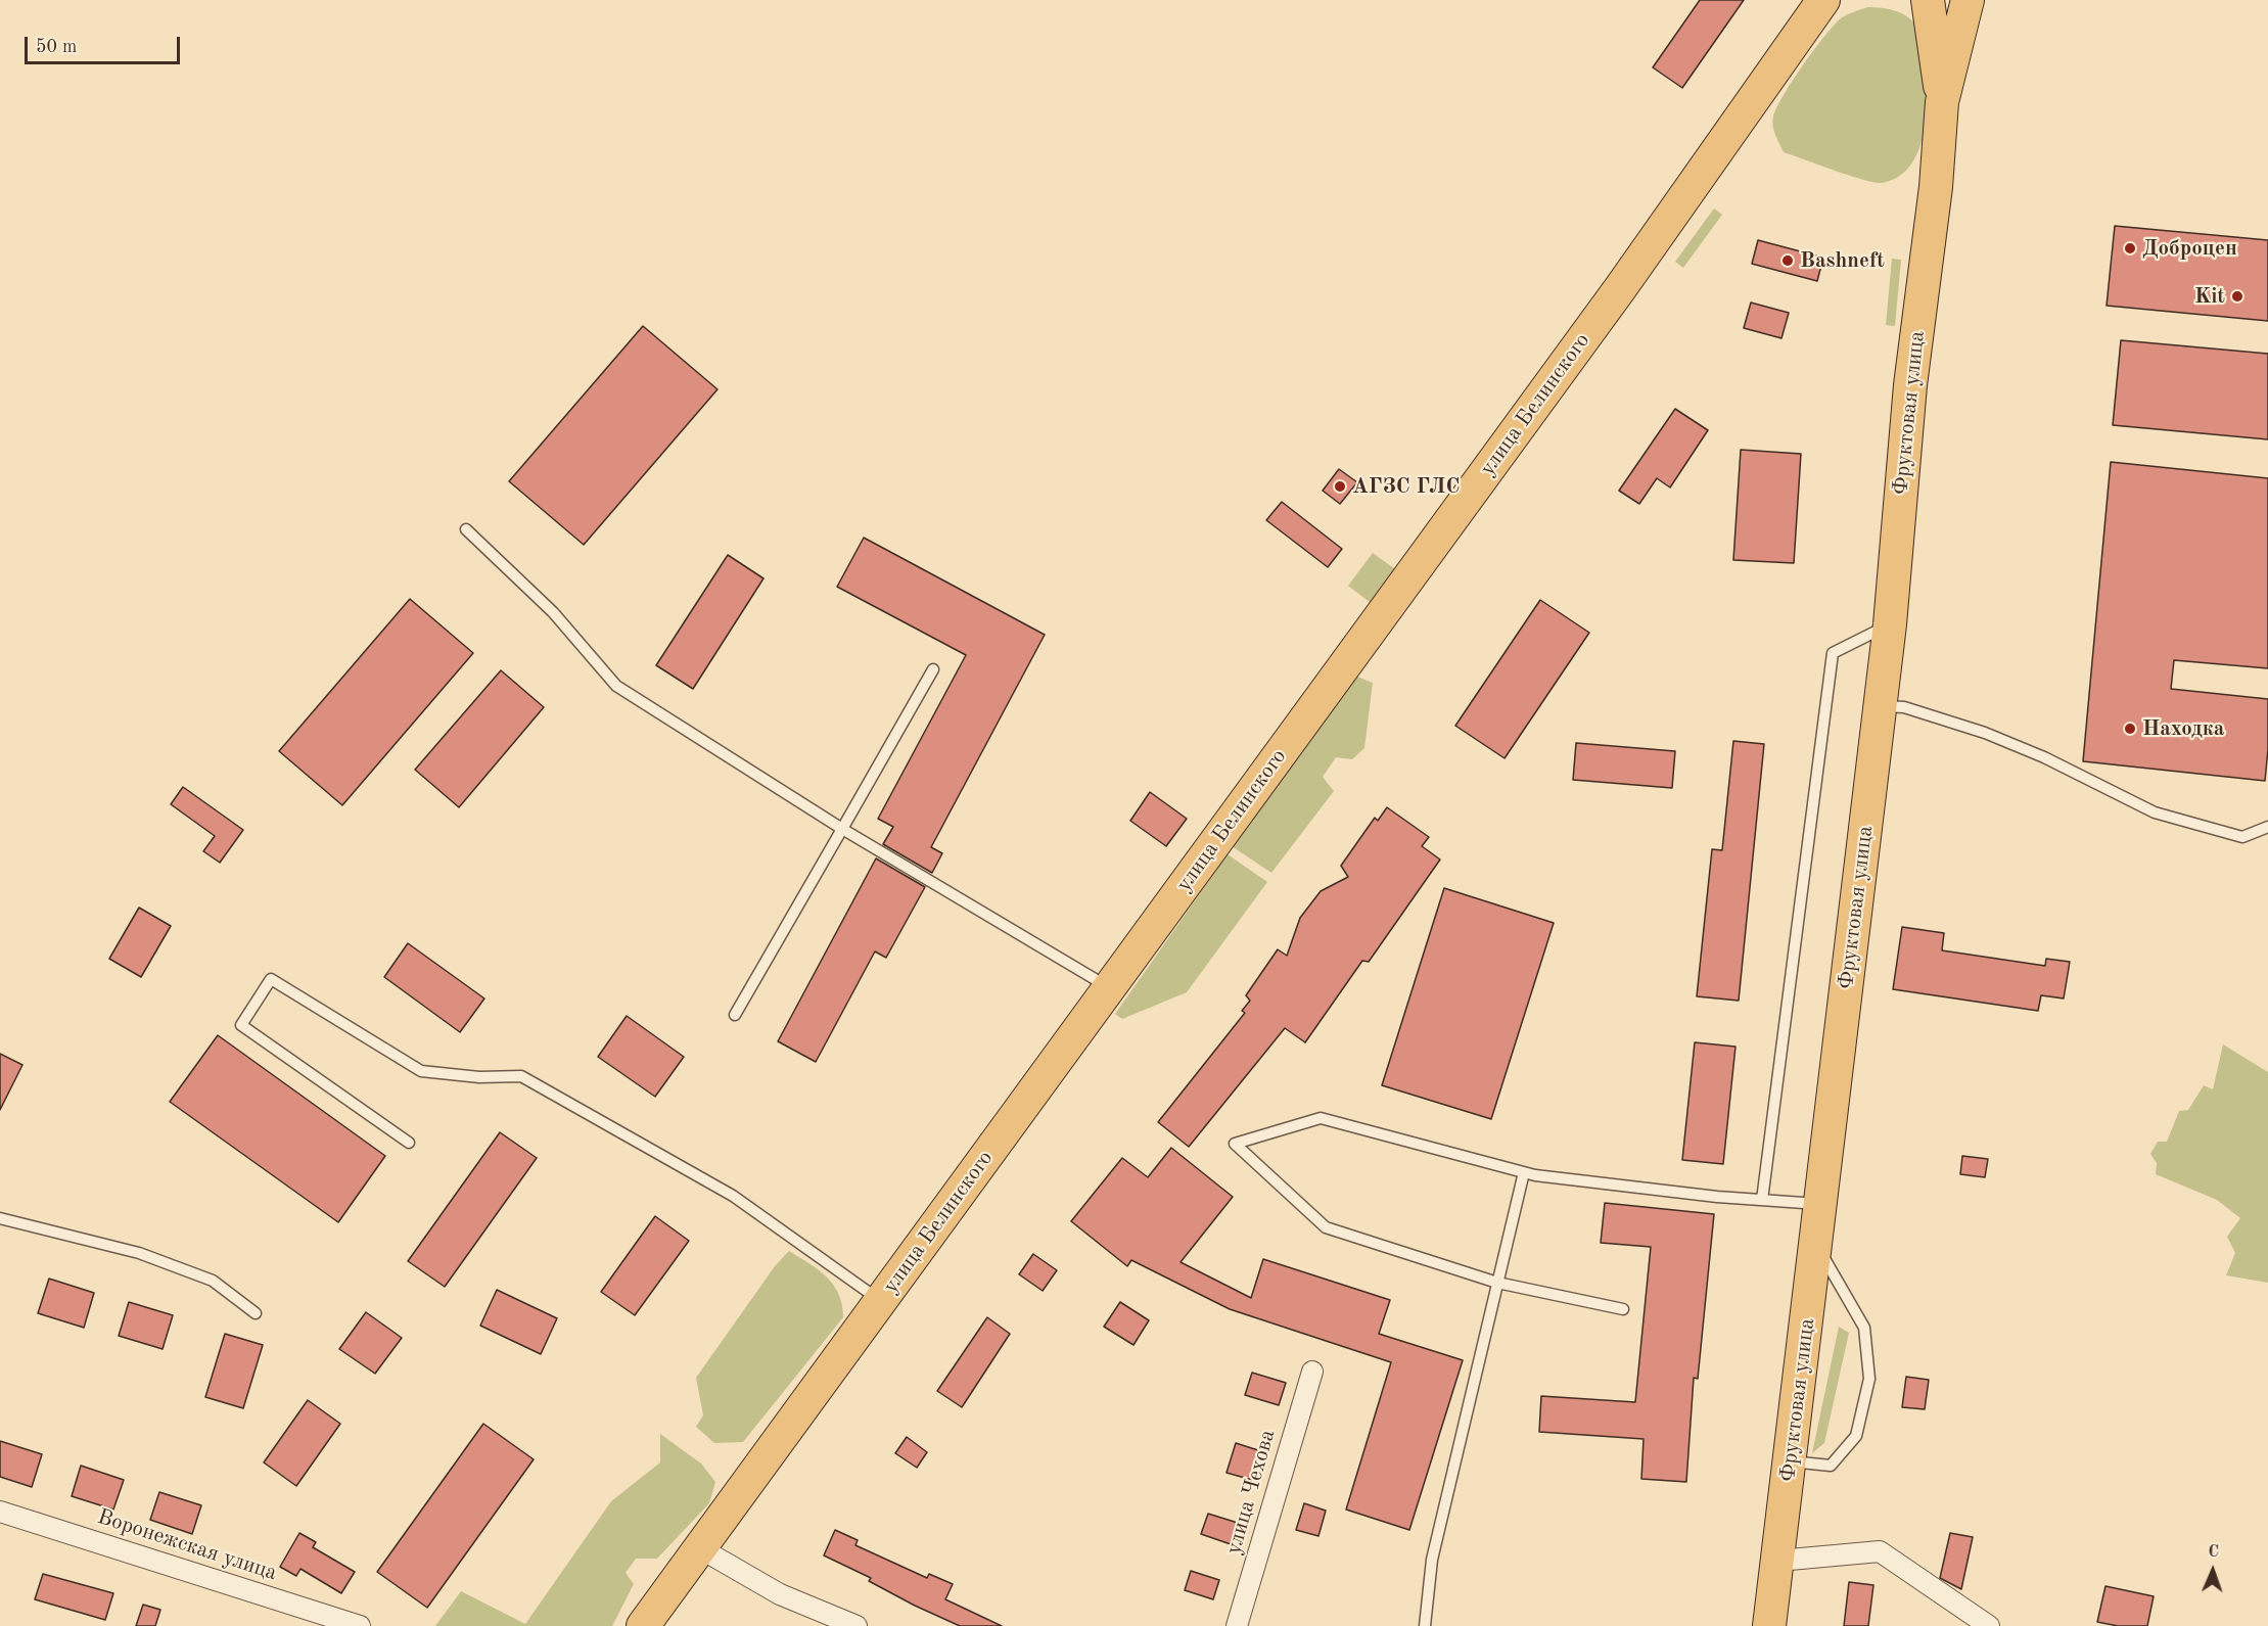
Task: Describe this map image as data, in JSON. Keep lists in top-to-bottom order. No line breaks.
{"streets":{"main road":["улица Белинского","Фруктовая улица"],"street":["улица Чехова","Воронежская улица"]},"places":["Доброцен","Bashneft","Kit","АГЗС ГЛС","Находка"],"scale_bar":"50 m","north":"top"}
